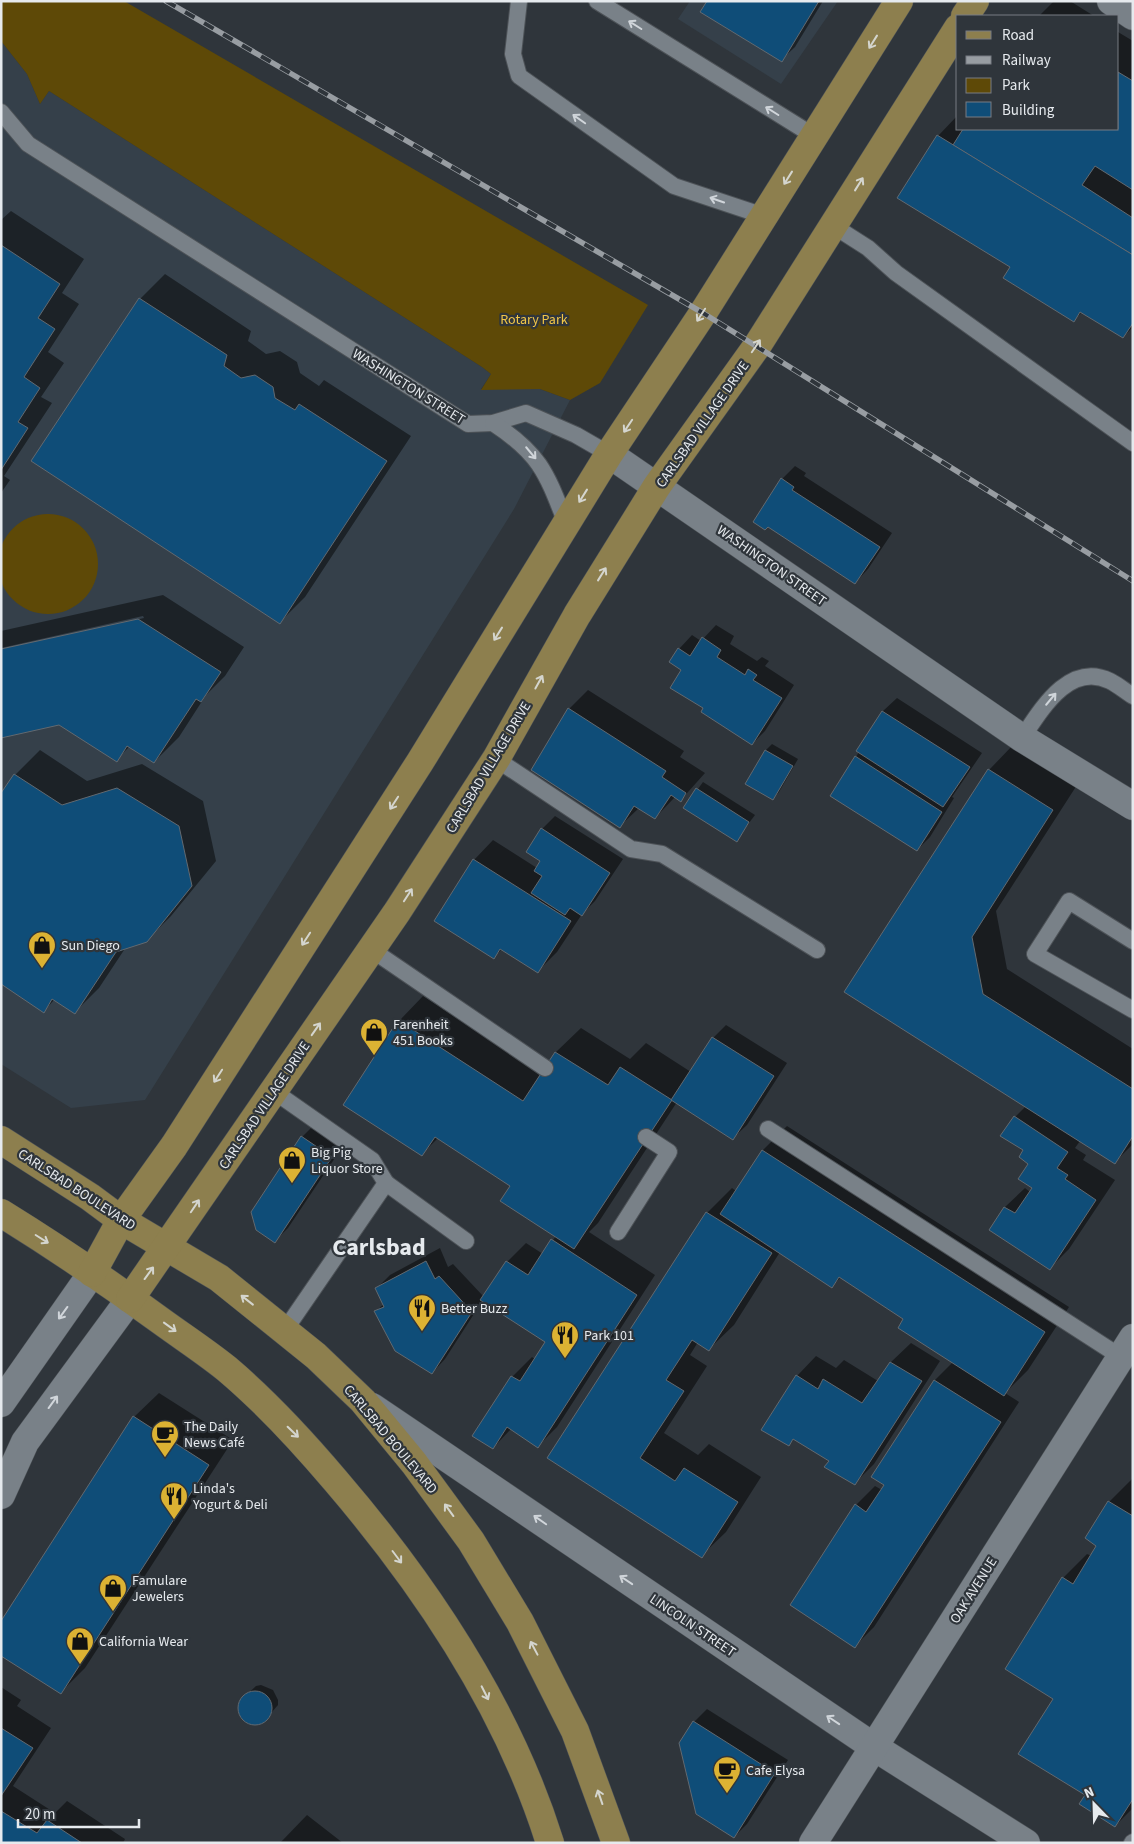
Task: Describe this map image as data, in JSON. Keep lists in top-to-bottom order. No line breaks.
{"streets":{"main road":["CARLSBAD VILLAGE DRIVE","CARLSBAD BOULEVARD"],"street":["WASHINGTON STREET","OAK AVENUE","LINCOLN STREET"]},"crossings":[["WASHINGTON STREET","CARLSBAD VILLAGE DRIVE"],["CARLSBAD VILLAGE DRIVE","CARLSBAD BOULEVARD"],["CARLSBAD BOULEVARD","LINCOLN STREET"],["OAK AVENUE","LINCOLN STREET"]],"one_way":["LINCOLN STREET"],"districts":["Carlsbad"],"parks":["Rotary Park"],"places":{"shop":["Sun Diego","Farenheit 451 Books","Big Pig Liquor Store","Famulare Jewelers","California Wear"],"restaurant":["Better Buzz","Park 101","Linda's Yogurt & Deli"],"cafe":["The Daily News Café","Cafe Elysa"]},"legend":["Road","Railway","Park","Building"],"scale_bar":"20 m","north":"top left"}
